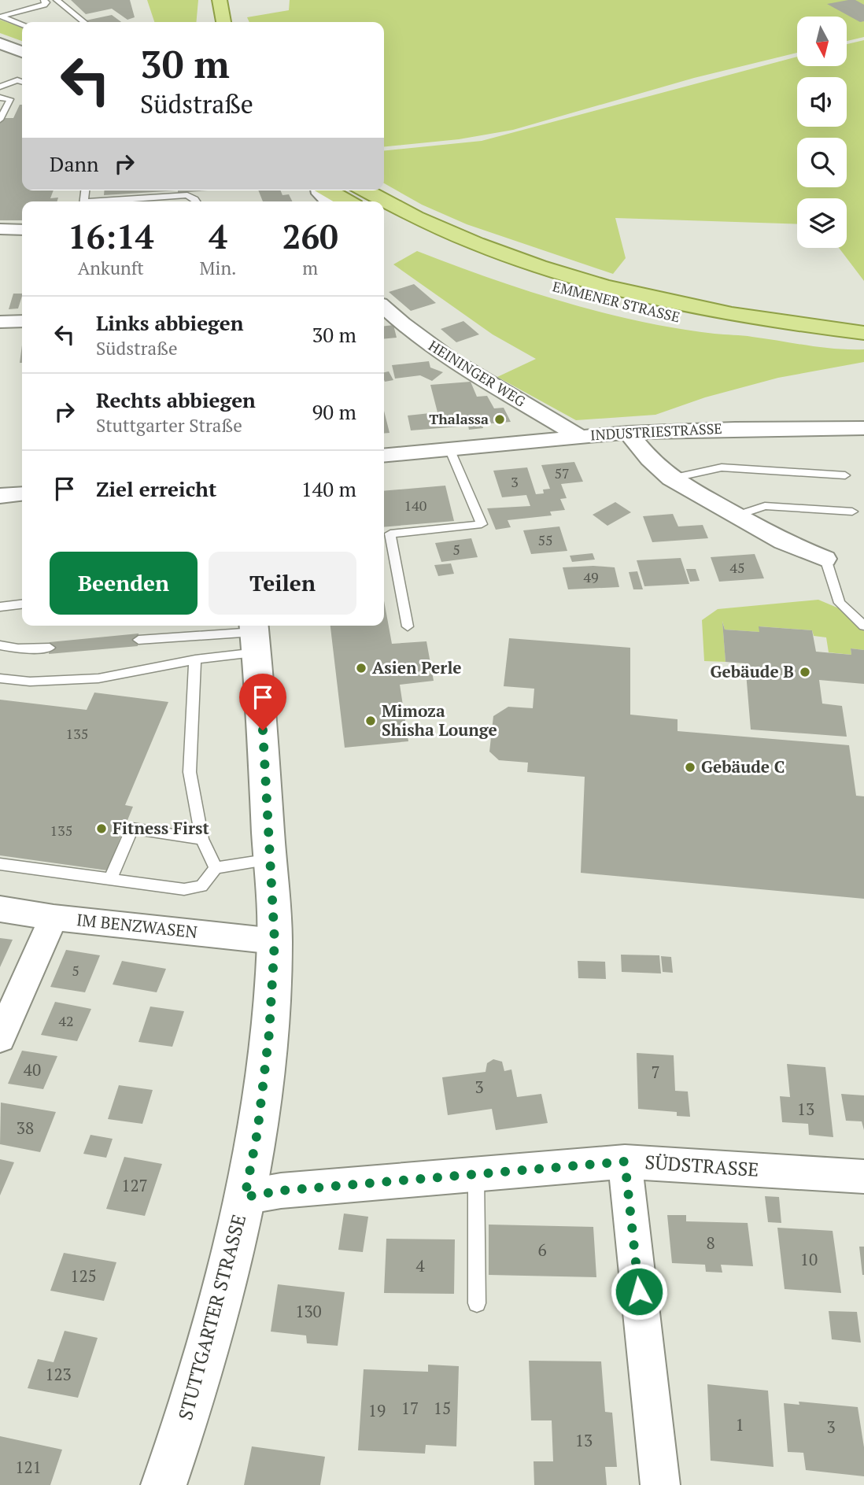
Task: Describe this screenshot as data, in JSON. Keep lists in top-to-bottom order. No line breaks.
{"streets":{"main road":["EMMENER STRASSE"],"street":["HEININGER WEG","INDUSTRIESTRASSE","IM BENZWASEN","SÜDSTRASSE","STUTTGARTER STRASSE"]},"crossings":[["HEININGER WEG","INDUSTRIESTRASSE"],["IM BENZWASEN","STUTTGARTER STRASSE"],["SÜDSTRASSE","STUTTGARTER STRASSE"]],"places":["Thalassa","Asien Perle","Gebäude B","Mimoza Shisha Lounge","Gebäude C","Fitness First"],"house_numbers":["57","3","140","55","5","45","49","135","135","5","42","40","7","3","13","38","127","8","6","10","4","125","130","123","17","15","19","1","3","13","121"],"north":"bottom","page":{"turn":["30 m","Südstraße"],"then":"Dann","eta":["16:14","Ankunft","4","Min.","260","m"],"list":[{"name":"Links abbiegen","note":"Südstraße","value":"30 m"},{"name":"Rechts abbiegen","note":"Stuttgarter Straße","value":"90 m"},{"name":"Ziel erreicht","value":"140 m"}],"buttons":["Beenden","Teilen"]}}
